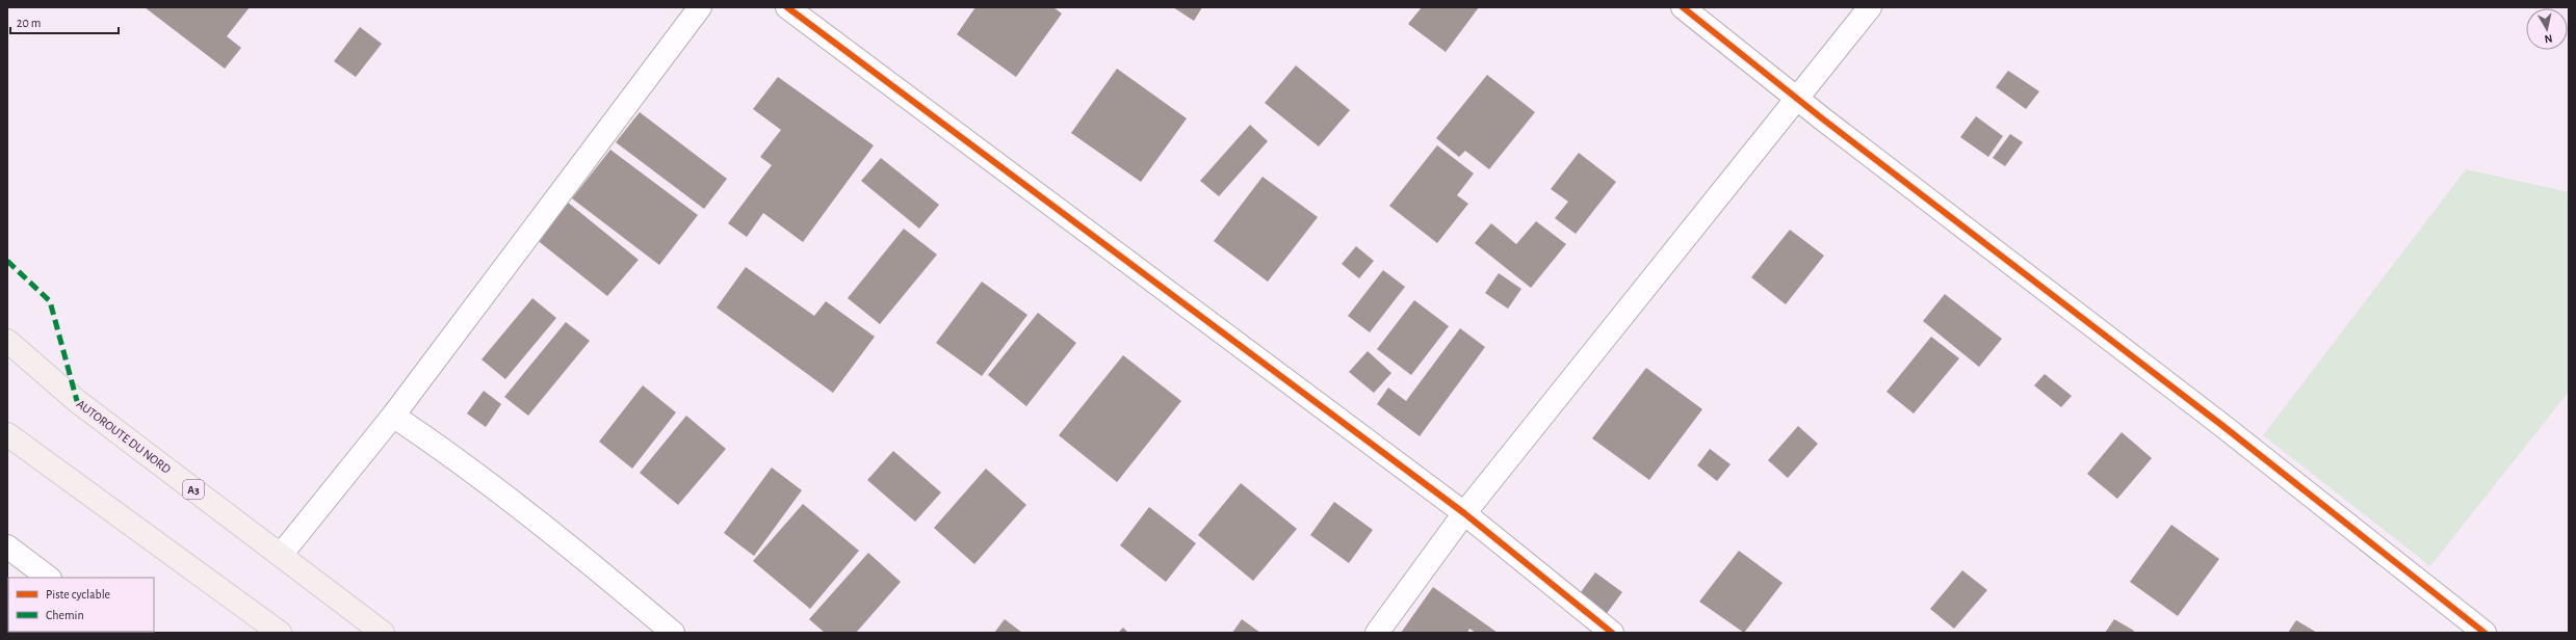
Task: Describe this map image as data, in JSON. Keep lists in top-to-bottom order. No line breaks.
{"streets":{"highway":["AUTOROUTE DU NORD","A3"]},"legend":["Piste cyclable","Chemin"],"scale_bar":"20 m","north":"bottom"}
